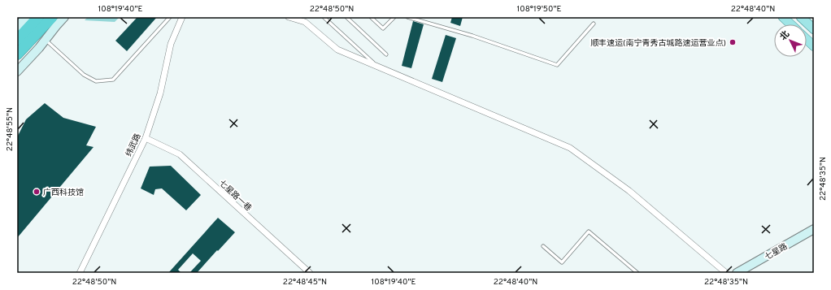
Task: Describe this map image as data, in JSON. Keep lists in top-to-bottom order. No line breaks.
{"streets":{"main road":["七星路"],"street":["纬武路","七星路一巷"]},"crossings":[["纬武路","七星路一巷"]],"places":["顺丰速运(南宁青秀古城路速运营业点)","广西科技馆"],"north":"top left","coordinates":["108°19'40\"E","22°48'50\"N","108°19'50\"E","22°48'40\"N","22°48'55\"N","22°48'35\"N","22°48'45\"N"]}
